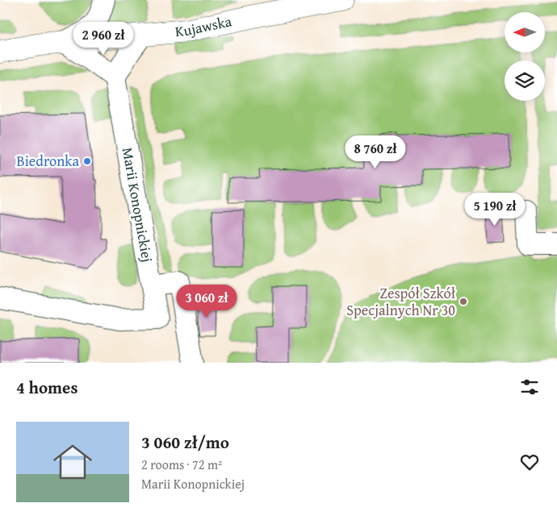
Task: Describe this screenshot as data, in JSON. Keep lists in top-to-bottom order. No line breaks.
{"streets":{"main road":["Kujawska"],"street":["Marii Konopnickiej"]},"places":["Biedronka","Zespół Szkół Specjalnych Nr 30"],"north":"left","page":{"price":["2 960 zł","8 760 zł","5 190 zł","3 060 zł"],"heading":"4 homes","list":[{"name":"3 060 zł/mo","note":"2 rooms · 72 m² · Marii Konopnickiej"}]}}
